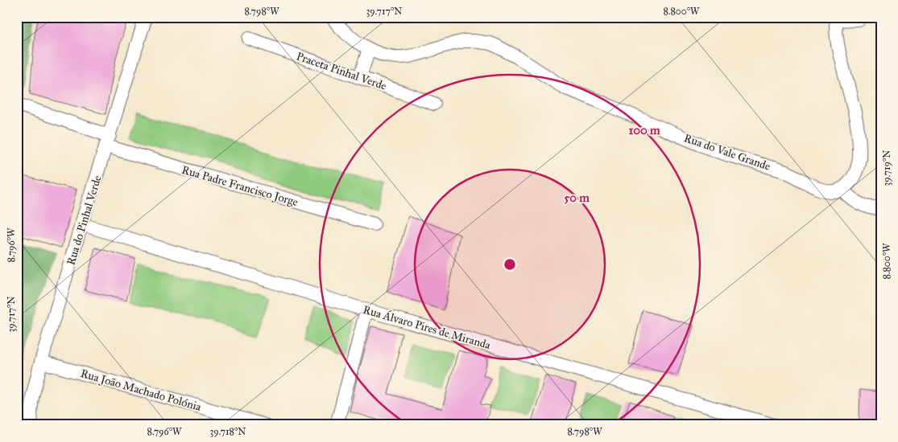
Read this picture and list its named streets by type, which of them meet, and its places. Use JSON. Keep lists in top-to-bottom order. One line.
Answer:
{"streets":{"street":["Praceta Pinhal Verde","Rua do Vale Grande","Rua Padre Francisco Jorge","Rua do Pinhal Verde","Rua Álvaro Pires de Miranda","Rua João Machado Polónia"]},"crossings":[["Rua Padre Francisco Jorge","Rua do Pinhal Verde"],["Rua do Pinhal Verde","Rua Álvaro Pires de Miranda"],["Rua do Pinhal Verde","Rua João Machado Polónia"]],"coordinates":["8.798°W","39.717°N","8.800°W","39.719°N","8.796°W","39.718°N"],"rings":["100 m","50 m"]}
